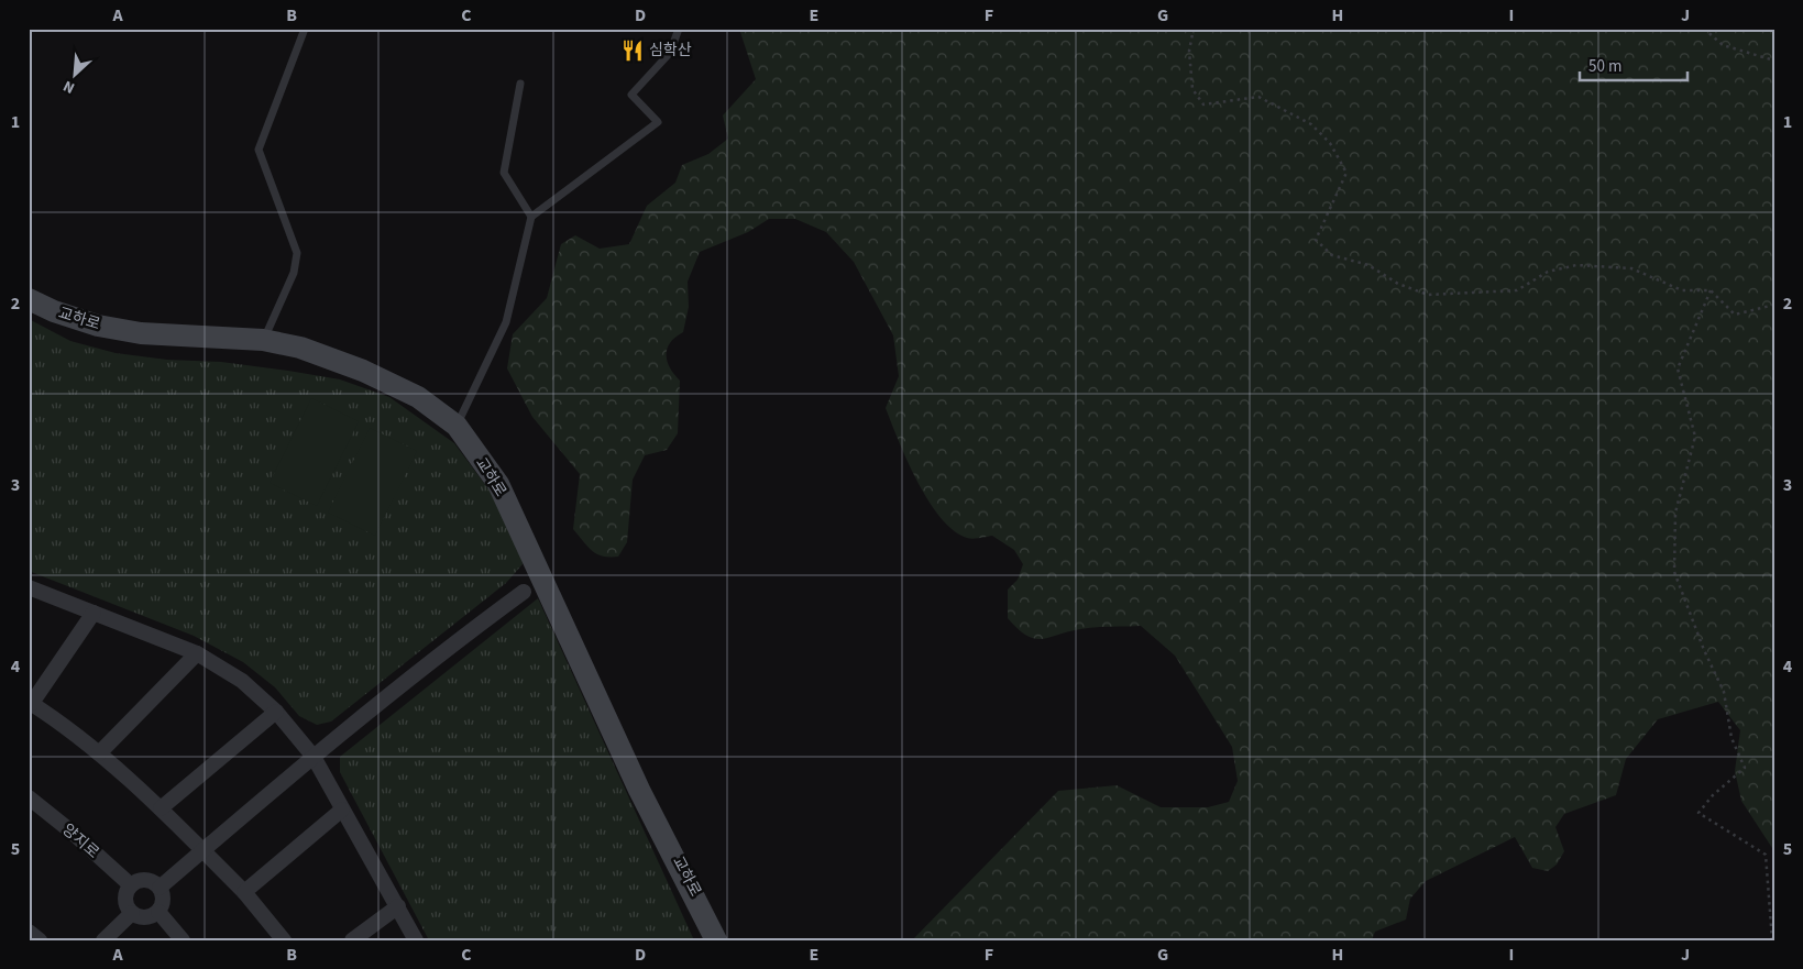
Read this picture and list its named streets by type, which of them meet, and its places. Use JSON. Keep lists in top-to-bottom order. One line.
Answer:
{"streets":{"street":["교하로","양지로"]},"places":{"restaurant":["심학산"]},"scale_bar":"50 m","north":"bottom left","grid":{"columns":["A","B","C","D","E","F","G","H","I","J"],"rows":["1","2","3","4","5"]}}
